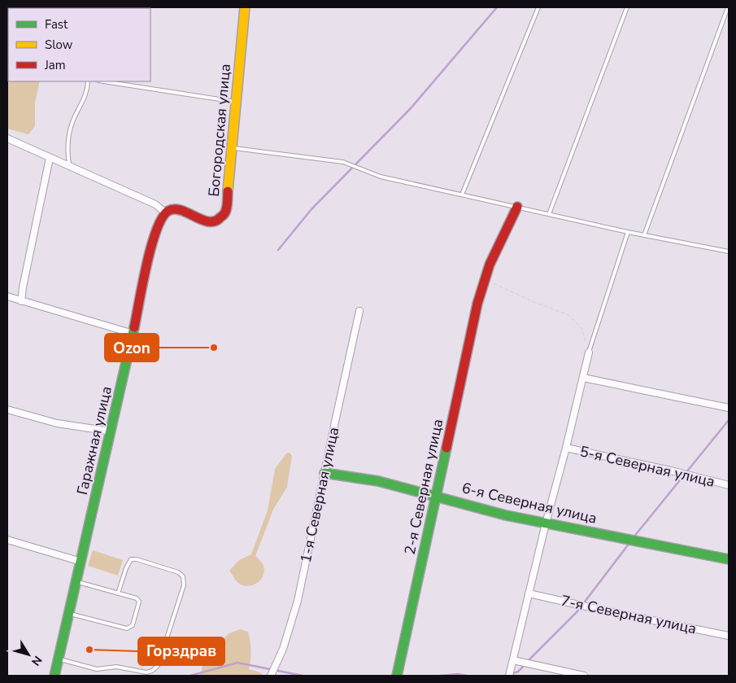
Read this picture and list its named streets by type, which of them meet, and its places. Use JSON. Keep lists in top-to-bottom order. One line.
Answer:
{"streets":{"street":["Богородская улица","Гаражная улица","5-я Северная улица","2-я Северная улица","1-я Северная улица","6-я Северная улица","7-я Северная улица"]},"crossings":[["Богородская улица","Гаражная улица"],["2-я Северная улица","6-я Северная улица"],["1-я Северная улица","6-я Северная улица"]],"places":["Ozon","Горздрав"],"legend":["Fast","Slow","Jam"],"north":"bottom right"}
